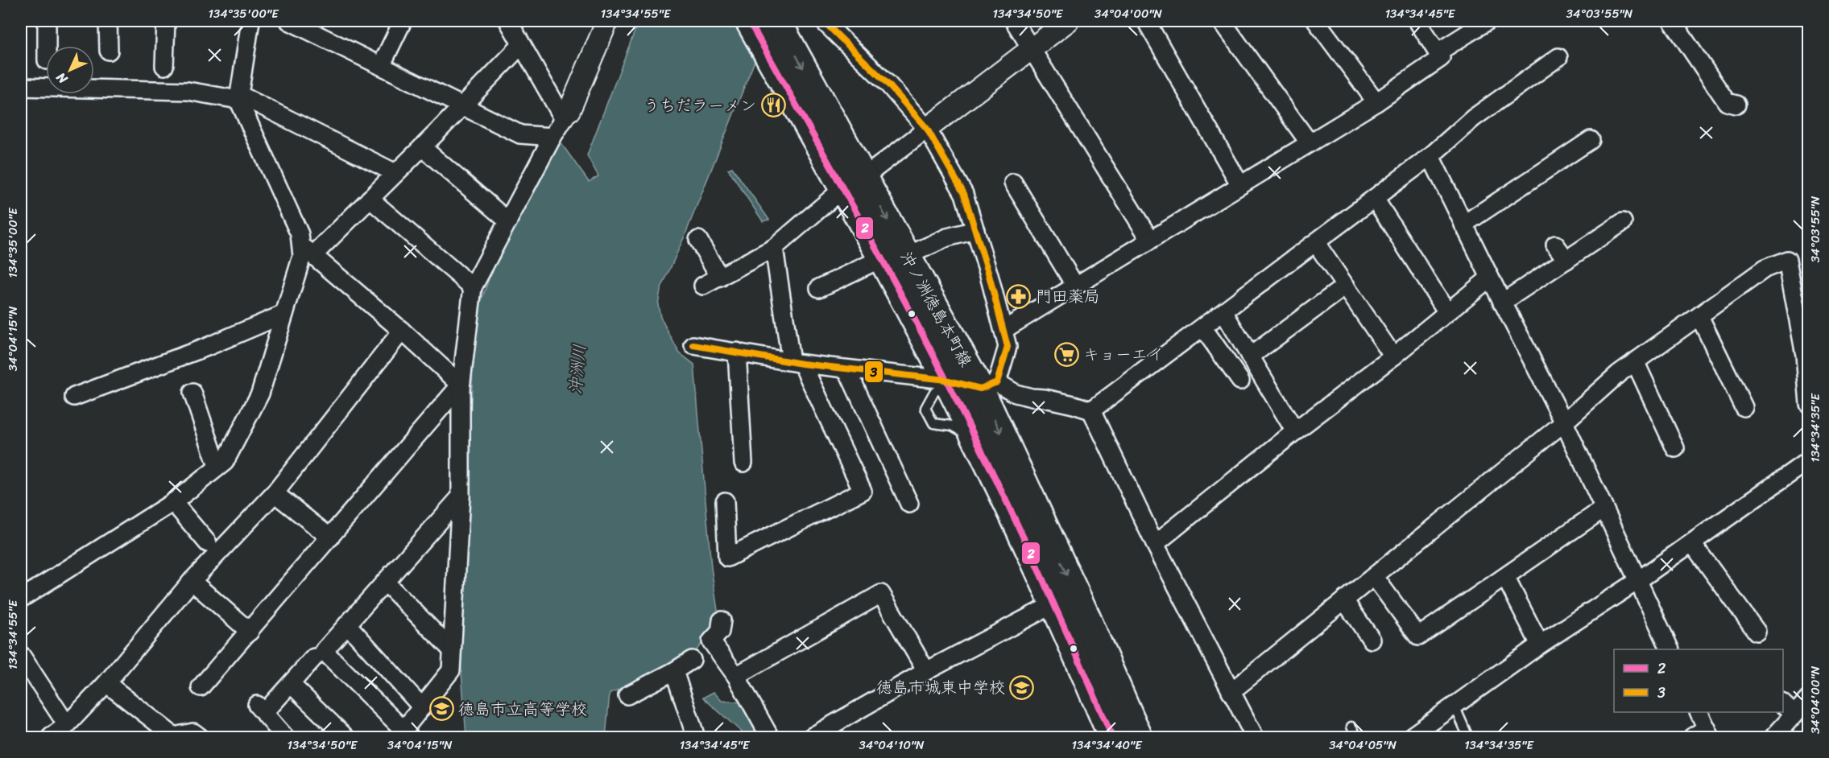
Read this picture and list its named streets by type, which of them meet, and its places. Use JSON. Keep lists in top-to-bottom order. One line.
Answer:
{"streets":{"main road":["沖ノ洲徳島本町線"]},"water":["沖洲川"],"places":{"restaurant":["うちだラーメン"],"pharmacy":["門田薬局"],"supermarket":["キョーエイ"],"school or university":["徳島市城東中学校","徳島市立高等学校"]},"lines":["transit line 2","transit line 3"],"legend":["2","3"],"north":"bottom left","coordinates":["134°35'00\"E","134°34'55\"E","134°34'50\"E","34°04'00\"N","134°34'45\"E","34°03'55\"N","34°04'15\"N","134°34'35\"E","34°04'10\"N","134°34'40\"E","34°04'05\"N"]}
